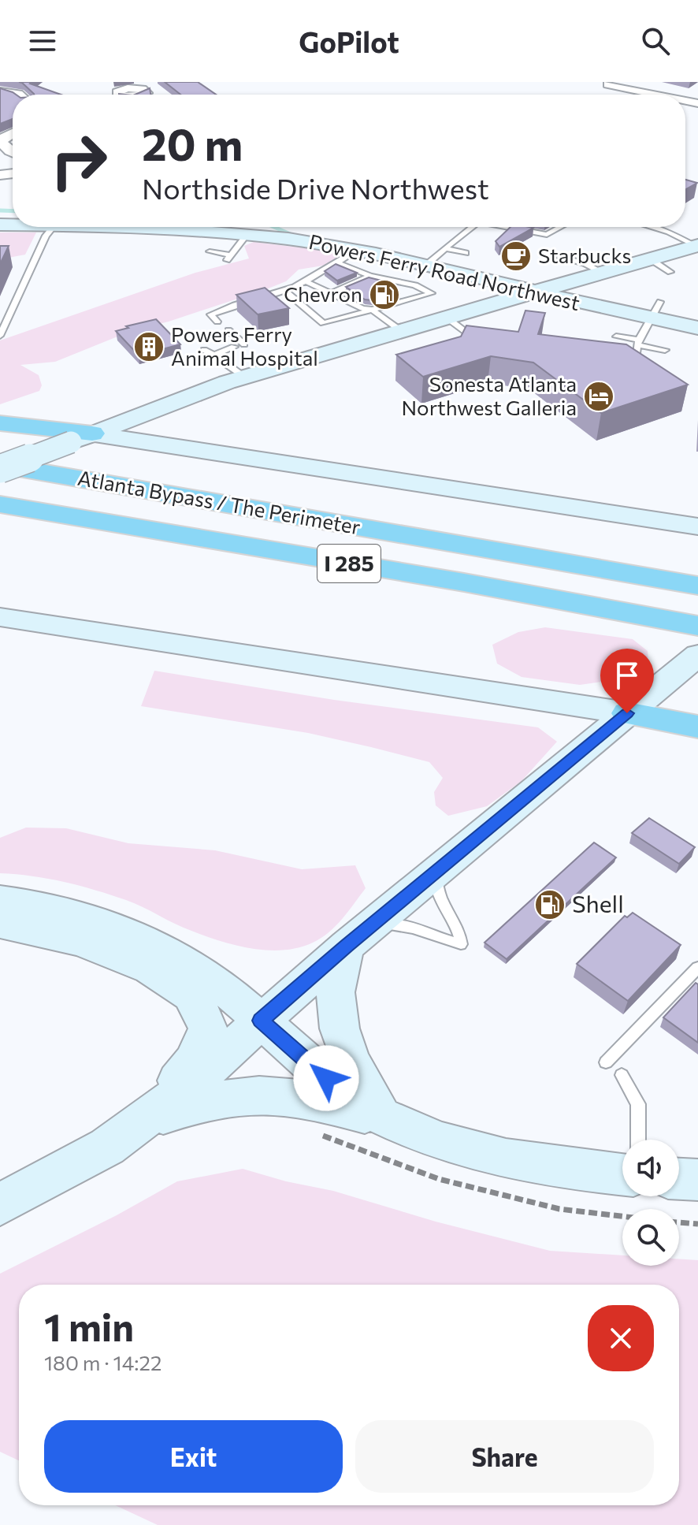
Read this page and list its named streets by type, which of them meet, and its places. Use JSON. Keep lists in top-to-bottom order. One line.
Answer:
{"streets":{"highway":["Atlanta Bypass / The Perimeter","I 285"],"main road":["Powers Ferry Road Northwest"]},"places":{"cafe":["Starbucks"],"fuel station":["Chevron","Shell"],"building":["Powers Ferry Animal Hospital"],"hotel":["Sonesta Atlanta Northwest Galleria"]},"page":{"header":"GoPilot","turn":["20 m","Northside Drive Northwest"],"heading":["1 min","180 m · 14:22"],"buttons":["Exit","Share"]}}
